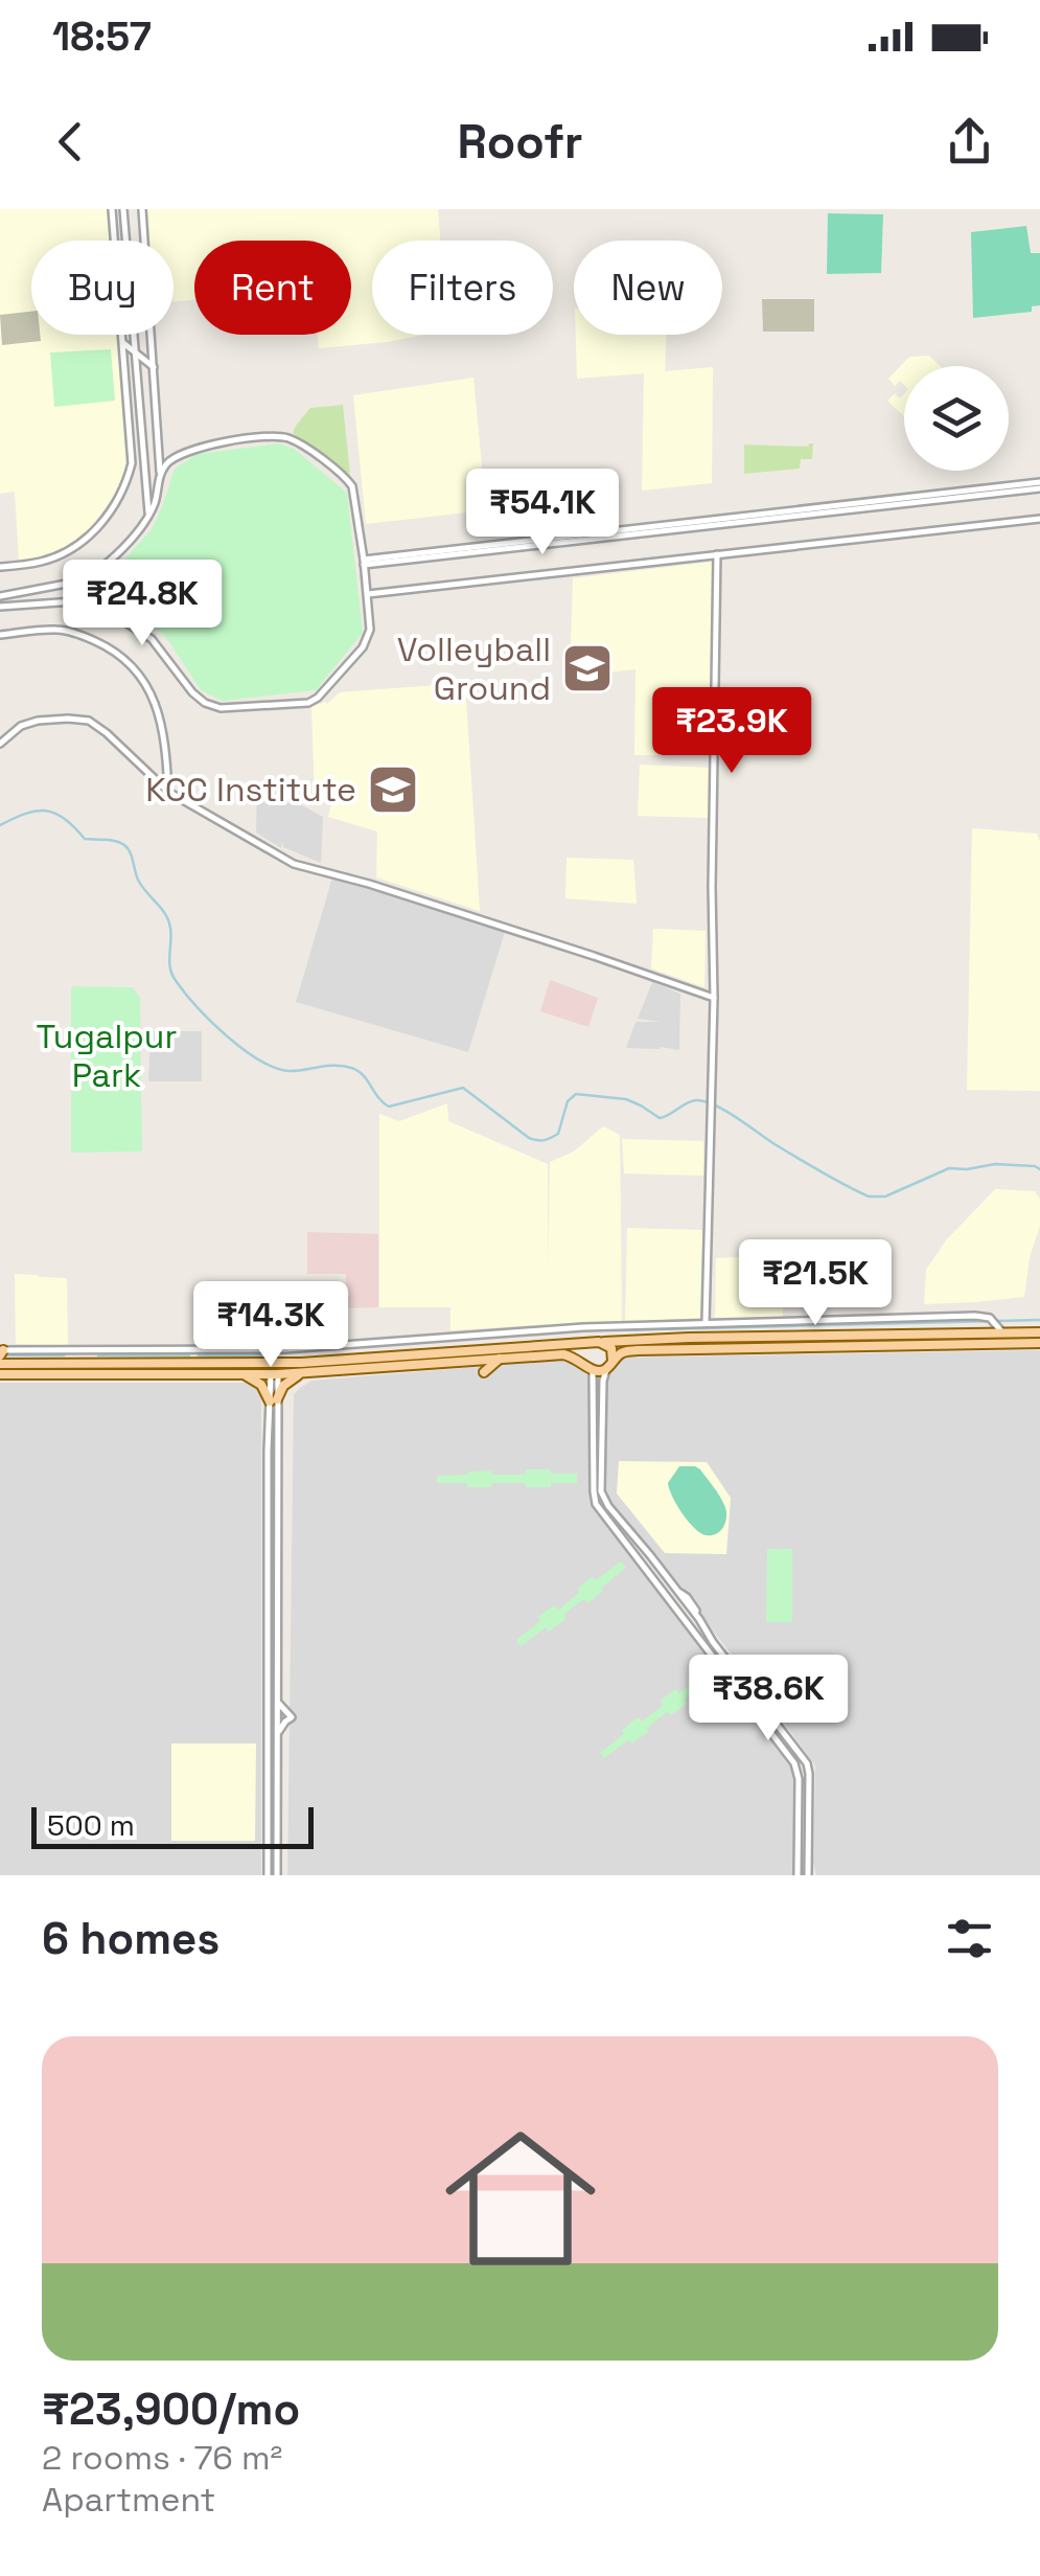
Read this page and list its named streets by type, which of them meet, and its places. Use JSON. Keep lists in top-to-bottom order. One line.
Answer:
{"parks":["Tugalpur Park"],"places":{"school or university":["Volleyball Ground","KCC Institute"]},"scale_bar":"500 m","page":{"status":"18:57","header":"Roofr","chip":["Buy","Rent","Filters","New"],"price":["₹54.1K","₹24.8K","₹23.9K","₹21.5K","₹14.3K","₹38.6K"],"scale":"500 m","heading":"6 homes","list":[{"name":"₹23,900/mo","note":"2 rooms · 76 m² · Apartment"}]}}
